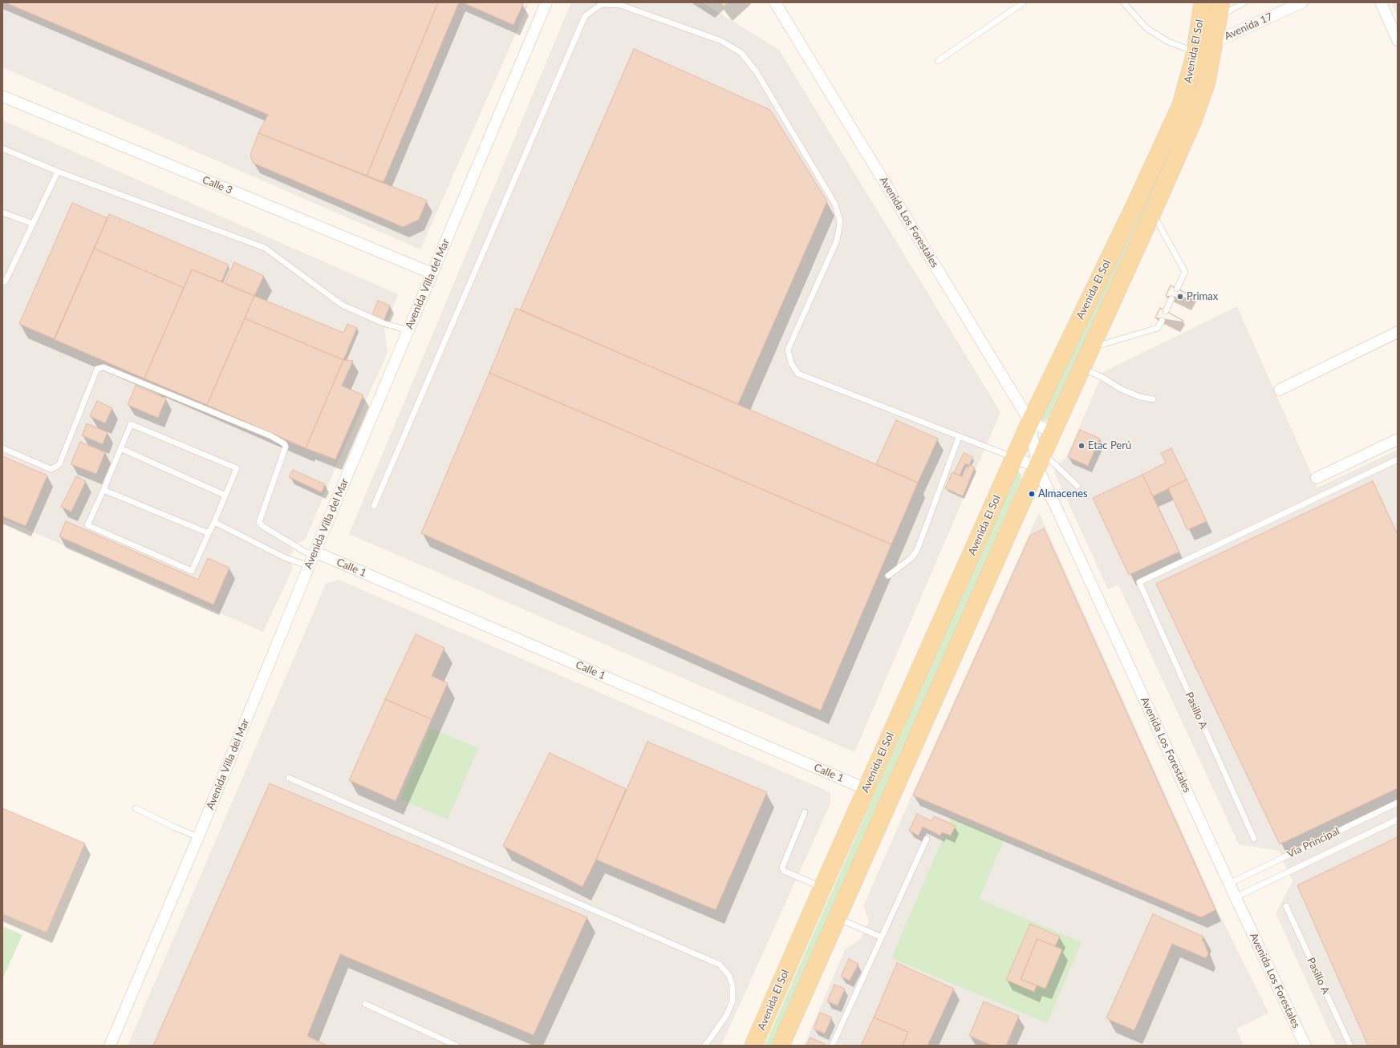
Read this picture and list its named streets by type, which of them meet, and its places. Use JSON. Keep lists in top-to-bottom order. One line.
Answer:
{"streets":{"main road":["Avenida El Sol"],"street":["Avenida 17","Calle 3","Avenida Los Forestales","Avenida Villa del Mar","Calle 1"],"lane":["Pasillo A","Vía Principal"]},"crossings":[["Avenida 17","Avenida El Sol"],["Avenida El Sol","Avenida Los Forestales"],["Avenida El Sol","Calle 1"],["Calle 3","Avenida Villa del Mar"],["Avenida Los Forestales","Vía Principal"],["Avenida Villa del Mar","Calle 1"]],"places":["Primax","Etac Perú","Almacenes"]}
